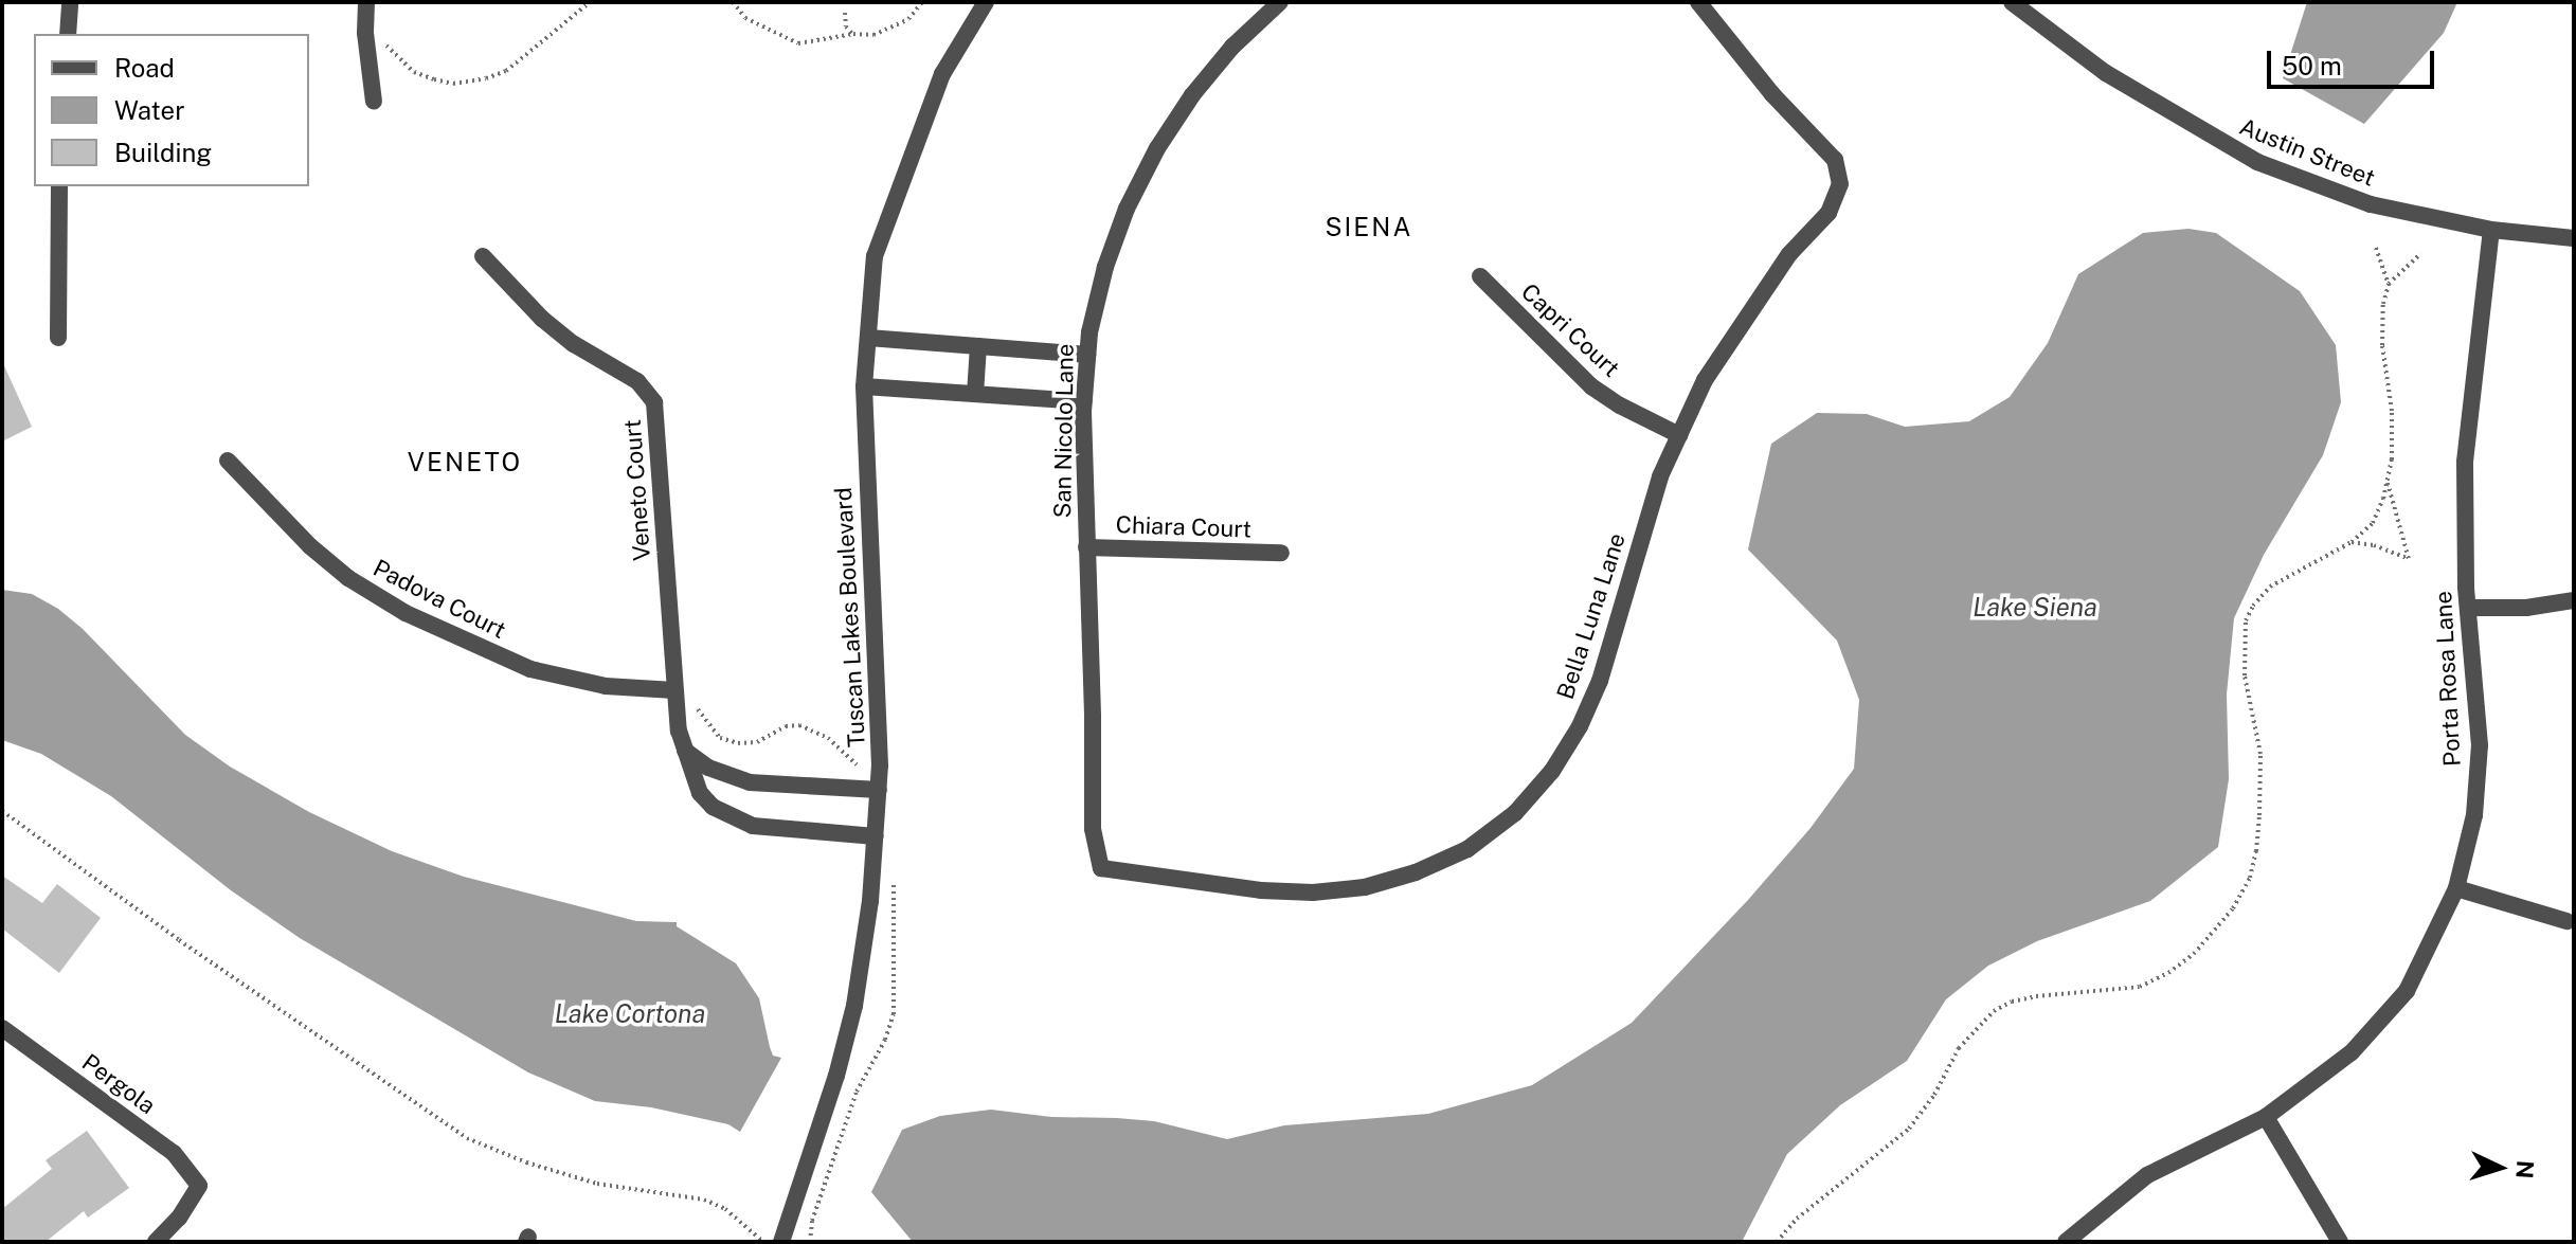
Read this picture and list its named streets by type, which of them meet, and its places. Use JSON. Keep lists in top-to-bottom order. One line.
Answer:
{"streets":{"street":["Austin Street","Capri Court","San Nicolo Lane","Veneto Court","Chiara Court","Padova Court","Bella Luna Lane","Tuscan Lakes Boulevard","Porta Rosa Lane","Pergola"]},"crossings":[["Austin Street","Porta Rosa Lane"],["Capri Court","Bella Luna Lane"],["San Nicolo Lane","Chiara Court"],["San Nicolo Lane","Bella Luna Lane"],["Veneto Court","Padova Court"],["Veneto Court","Tuscan Lakes Boulevard"]],"districts":["SIENA","VENETO"],"water":["Lake Siena","Lake Cortona"],"legend":["Road","Water","Building"],"scale_bar":"50 m","north":"right"}
